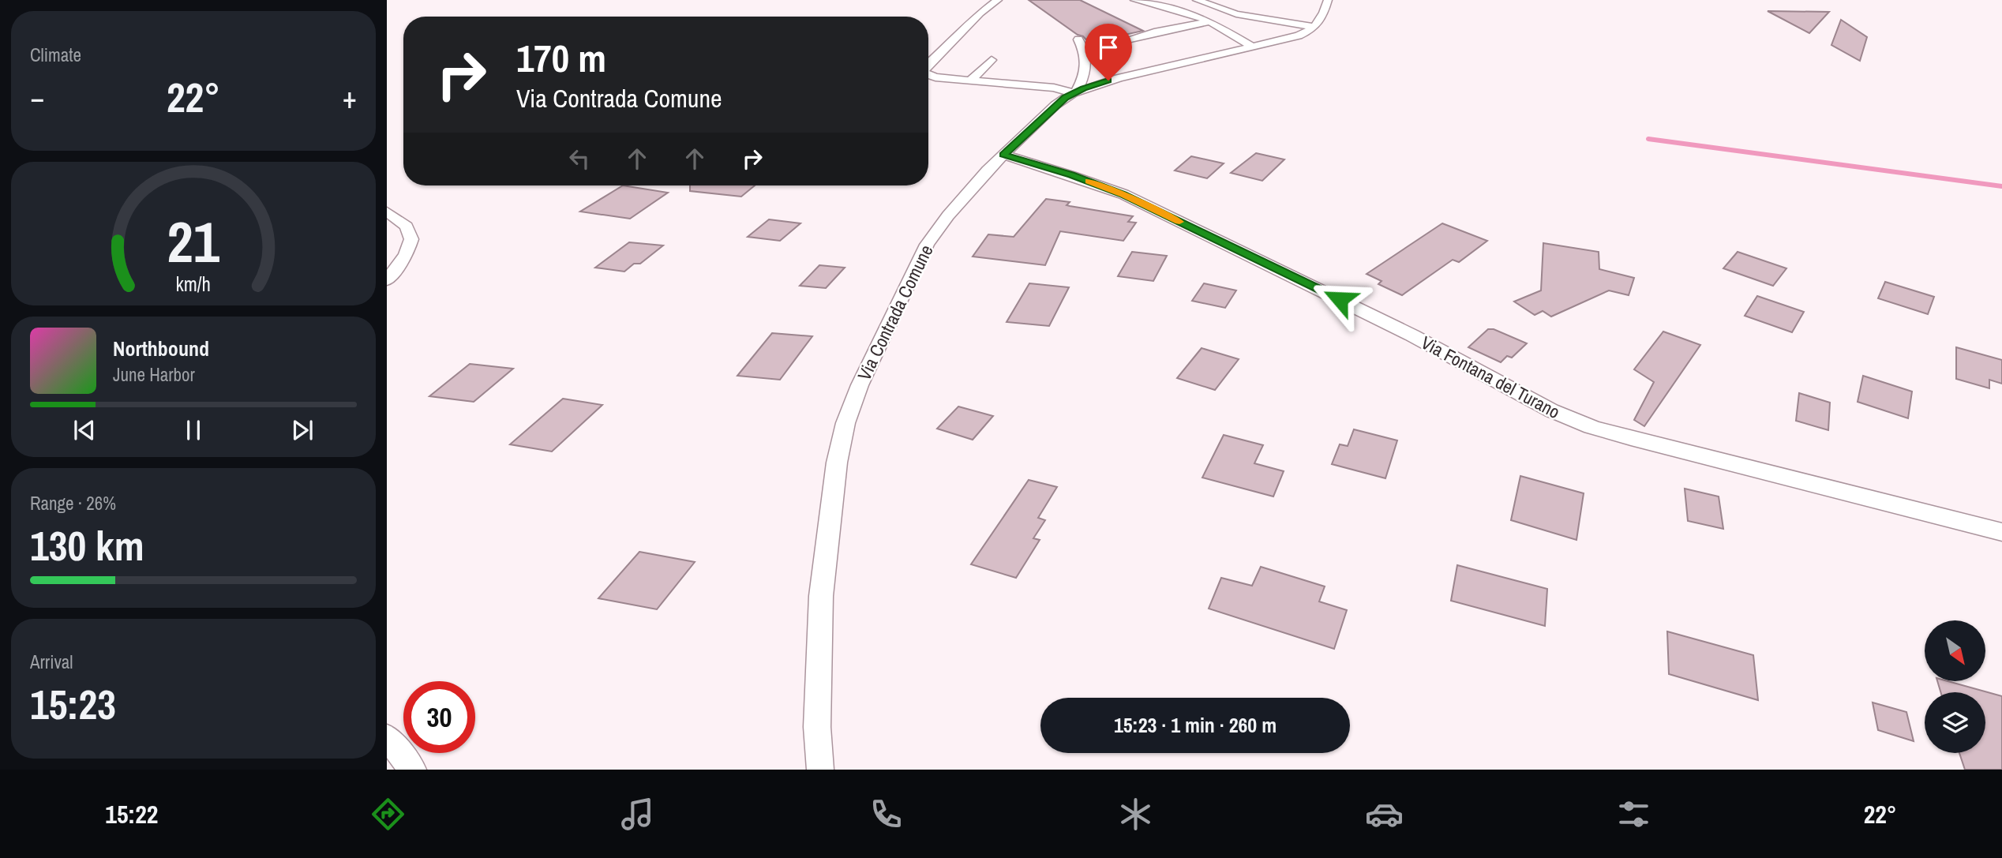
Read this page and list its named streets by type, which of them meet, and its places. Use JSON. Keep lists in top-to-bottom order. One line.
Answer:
{"streets":{"street":["Via Contrada Comune","Via Fontana del Turano"]},"crossings":[["Via Contrada Comune","Via Fontana del Turano"]],"north":"bottom right","page":{"tile":["Climate",["Range · 26%","130 km"],["Arrival","15:23"]],"turn":["170 m","Via Contrada Comune"],"heat":["−","22°","+"],"song":["Northbound","June Harbor"],"limit":"30","trip":"15:23 · 1 min · 260 m","tabs":["15:22","22°"],"gauge":["21","km/h"]}}
